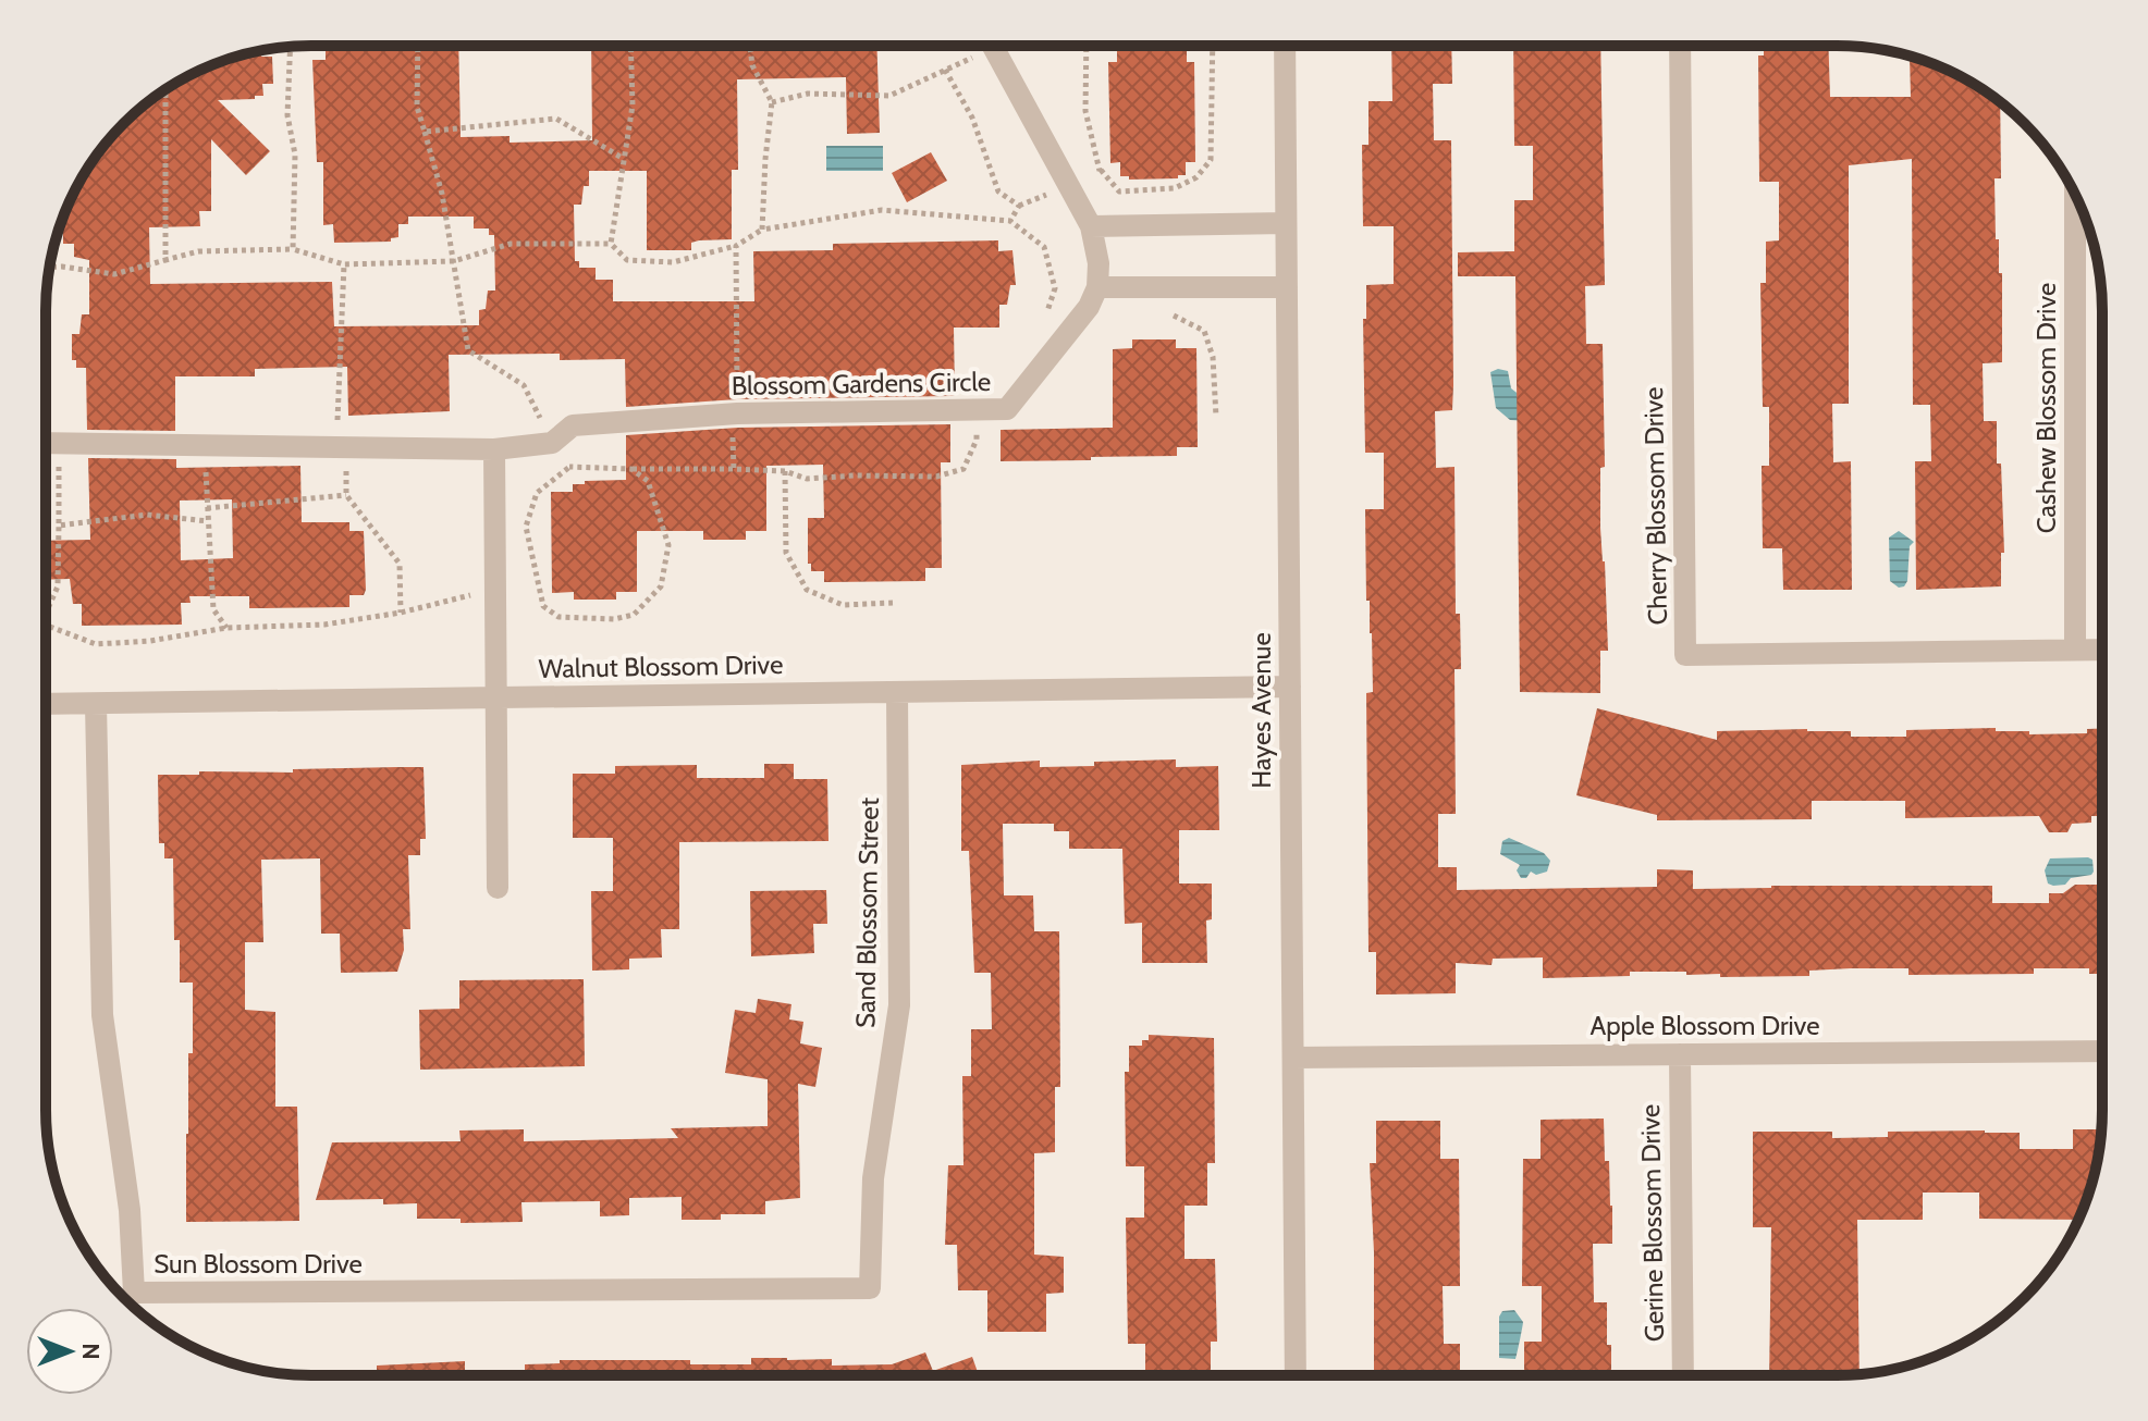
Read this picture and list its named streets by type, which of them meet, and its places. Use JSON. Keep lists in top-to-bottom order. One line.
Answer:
{"streets":{"street":["Blossom Gardens Circle","Cashew Blossom Drive","Cherry Blossom Drive","Walnut Blossom Drive","Hayes Avenue","Sand Blossom Street","Apple Blossom Drive","Gerine Blossom Drive","Sun Blossom Drive"]},"crossings":[["Cashew Blossom Drive","Cherry Blossom Drive"],["Walnut Blossom Drive","Hayes Avenue"],["Walnut Blossom Drive","Sand Blossom Street"],["Walnut Blossom Drive","Sun Blossom Drive"],["Hayes Avenue","Apple Blossom Drive"],["Sand Blossom Street","Sun Blossom Drive"],["Apple Blossom Drive","Gerine Blossom Drive"]],"north":"right"}
